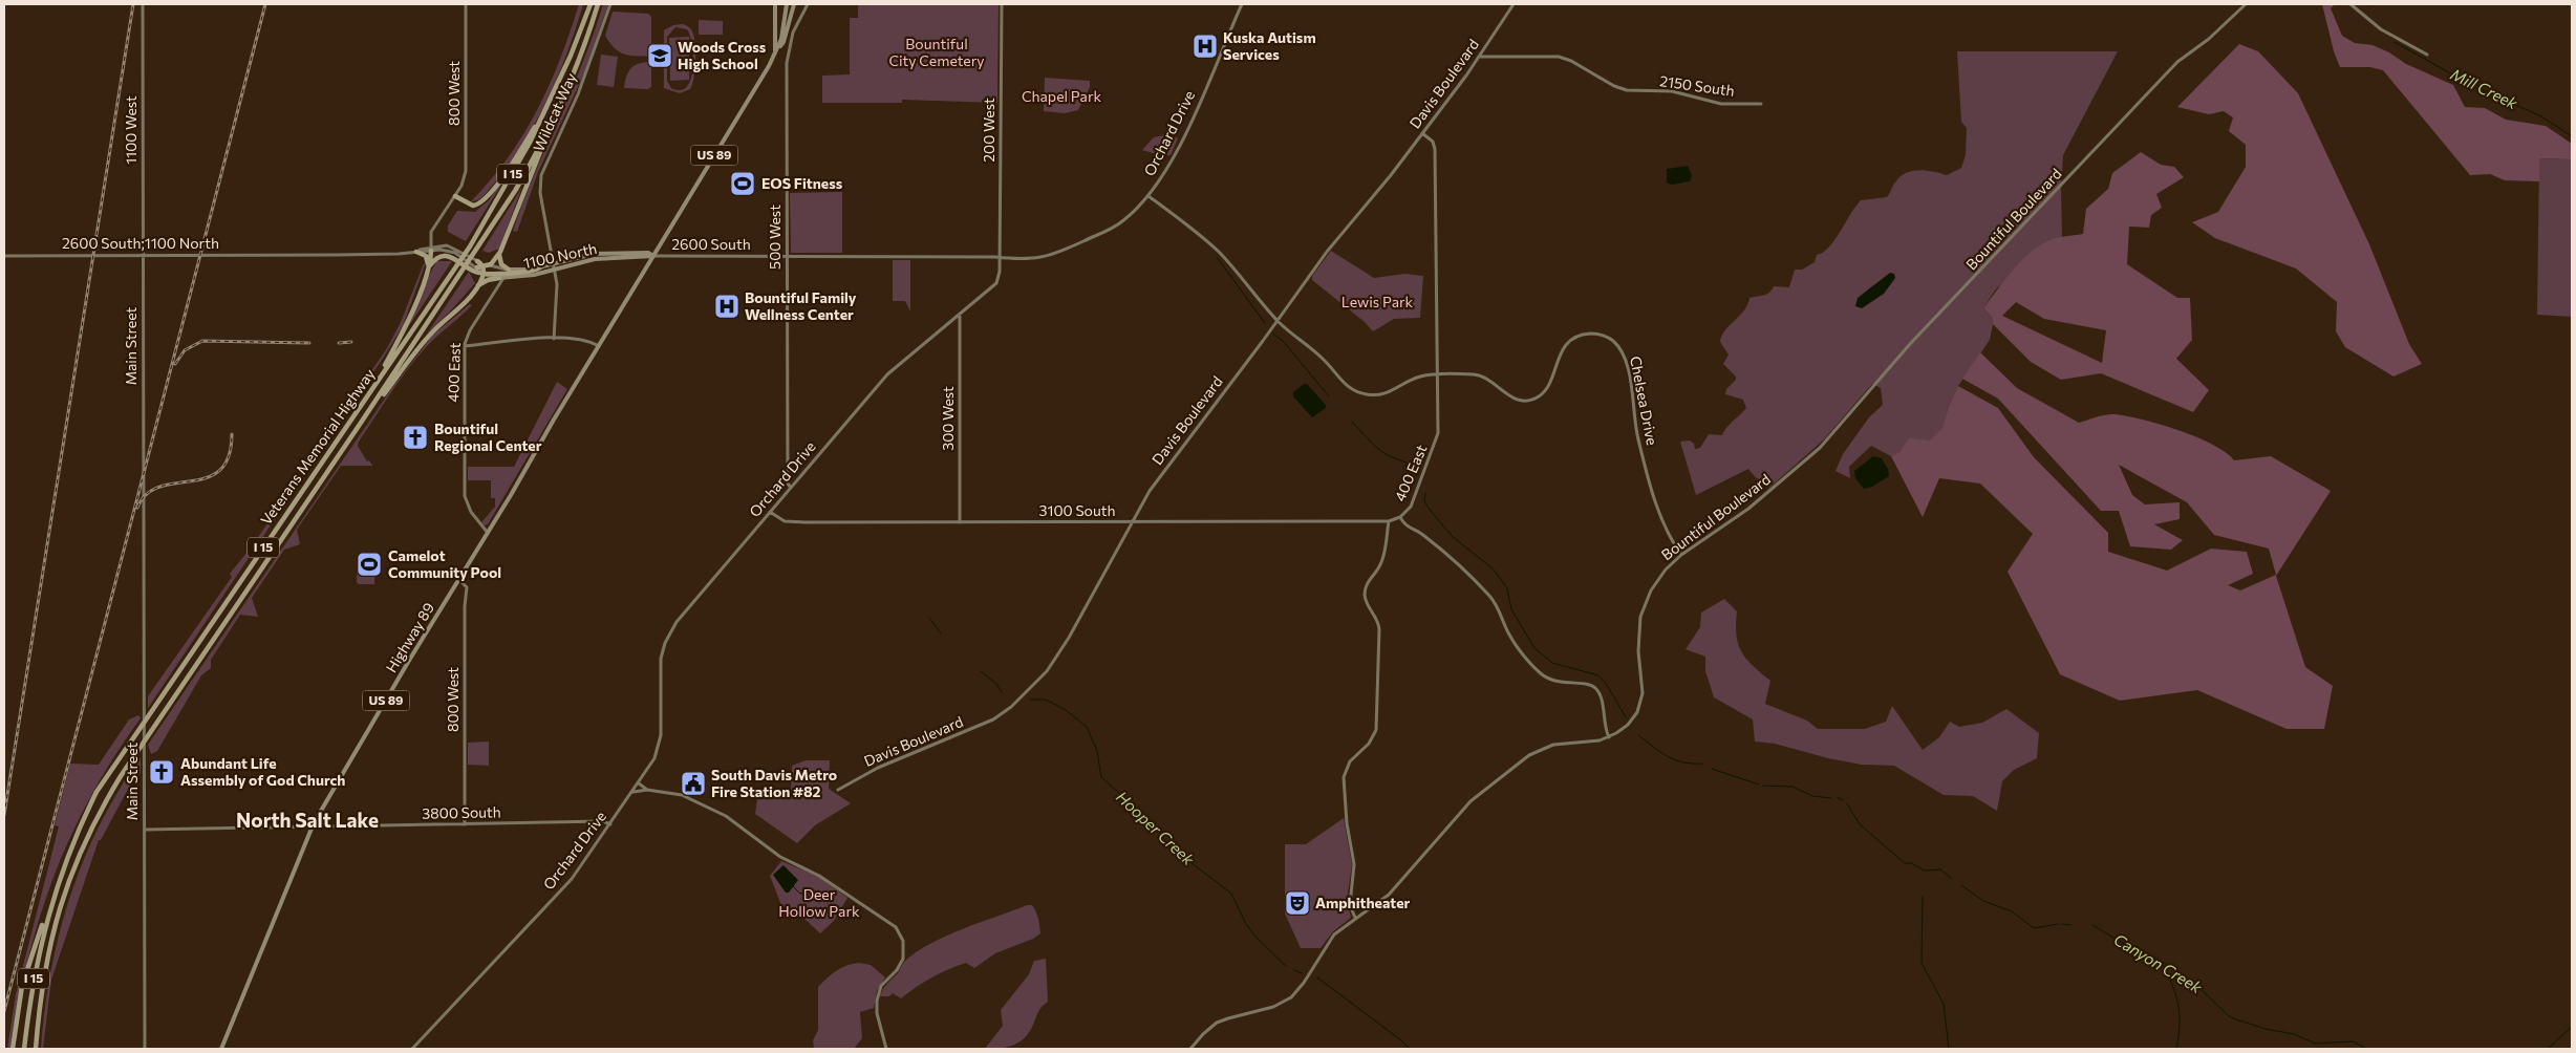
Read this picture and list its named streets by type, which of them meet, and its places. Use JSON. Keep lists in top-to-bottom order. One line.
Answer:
{"streets":{"highway":["I 15","Veterans Memorial Highway"],"main road":["US 89","2600 South","1100 North","Highway 89"],"street":["Davis Boulevard","2150 South","800 West","Wildcat Way","1100 West","200 West","Orchard Drive","Bountiful Boulevard","500 West","2600 South;1100 North","Main Street","400 East","Chelsea Drive","300 West","3100 South","3800 South"]},"crossings":[["Davis Boulevard","2150 South"],["Davis Boulevard","400 East"],["Davis Boulevard","Chelsea Drive"],["Davis Boulevard","3100 South"],["800 West","Highway 89"],["800 West","3800 South"],["Wildcat Way","2600 South"],["Wildcat Way","1100 North"],["1100 West","2600 South;1100 North"],["1100 West","Main Street"],["200 West","Orchard Drive"],["200 West","2600 South"],["Orchard Drive","500 West"],["Orchard Drive","2600 South"],["Orchard Drive","Chelsea Drive"],["Orchard Drive","300 West"],["Orchard Drive","3100 South"],["Orchard Drive","3800 South"],["US 89","2600 South"],["US 89","1100 North"],["US 89","Highway 89"],["Bountiful Boulevard","Chelsea Drive"],["500 West","2600 South"],["2600 South;1100 North","1100 North"],["2600 South;1100 North","Main Street"],["2600 South","1100 North"],["2600 South","Highway 89"],["1100 North","400 East"],["1100 North","Highway 89"],["Main Street","3800 South"],["400 East","Chelsea Drive"],["400 East","3100 South"],["400 East","Highway 89"],["300 West","3100 South"],["Highway 89","3800 South"]],"districts":["North Salt Lake"],"water":["Mill Creek","Hooper Creek","Canyon Creek"],"parks":["Bountiful City Cemetery","Chapel Park","Lewis Park","Deer Hollow Park"],"places":{"hospital":["Kuska Autism Services","Bountiful Family Wellness Center"],"school or university":["Woods Cross High School"],"sports":["EOS Fitness","Camelot Community Pool"],"church":["Bountiful Regional Center","Abundant Life Assembly of God Church"],"public building":["South Davis Metro Fire Station #82"],"theatre":["Amphitheater"]}}
